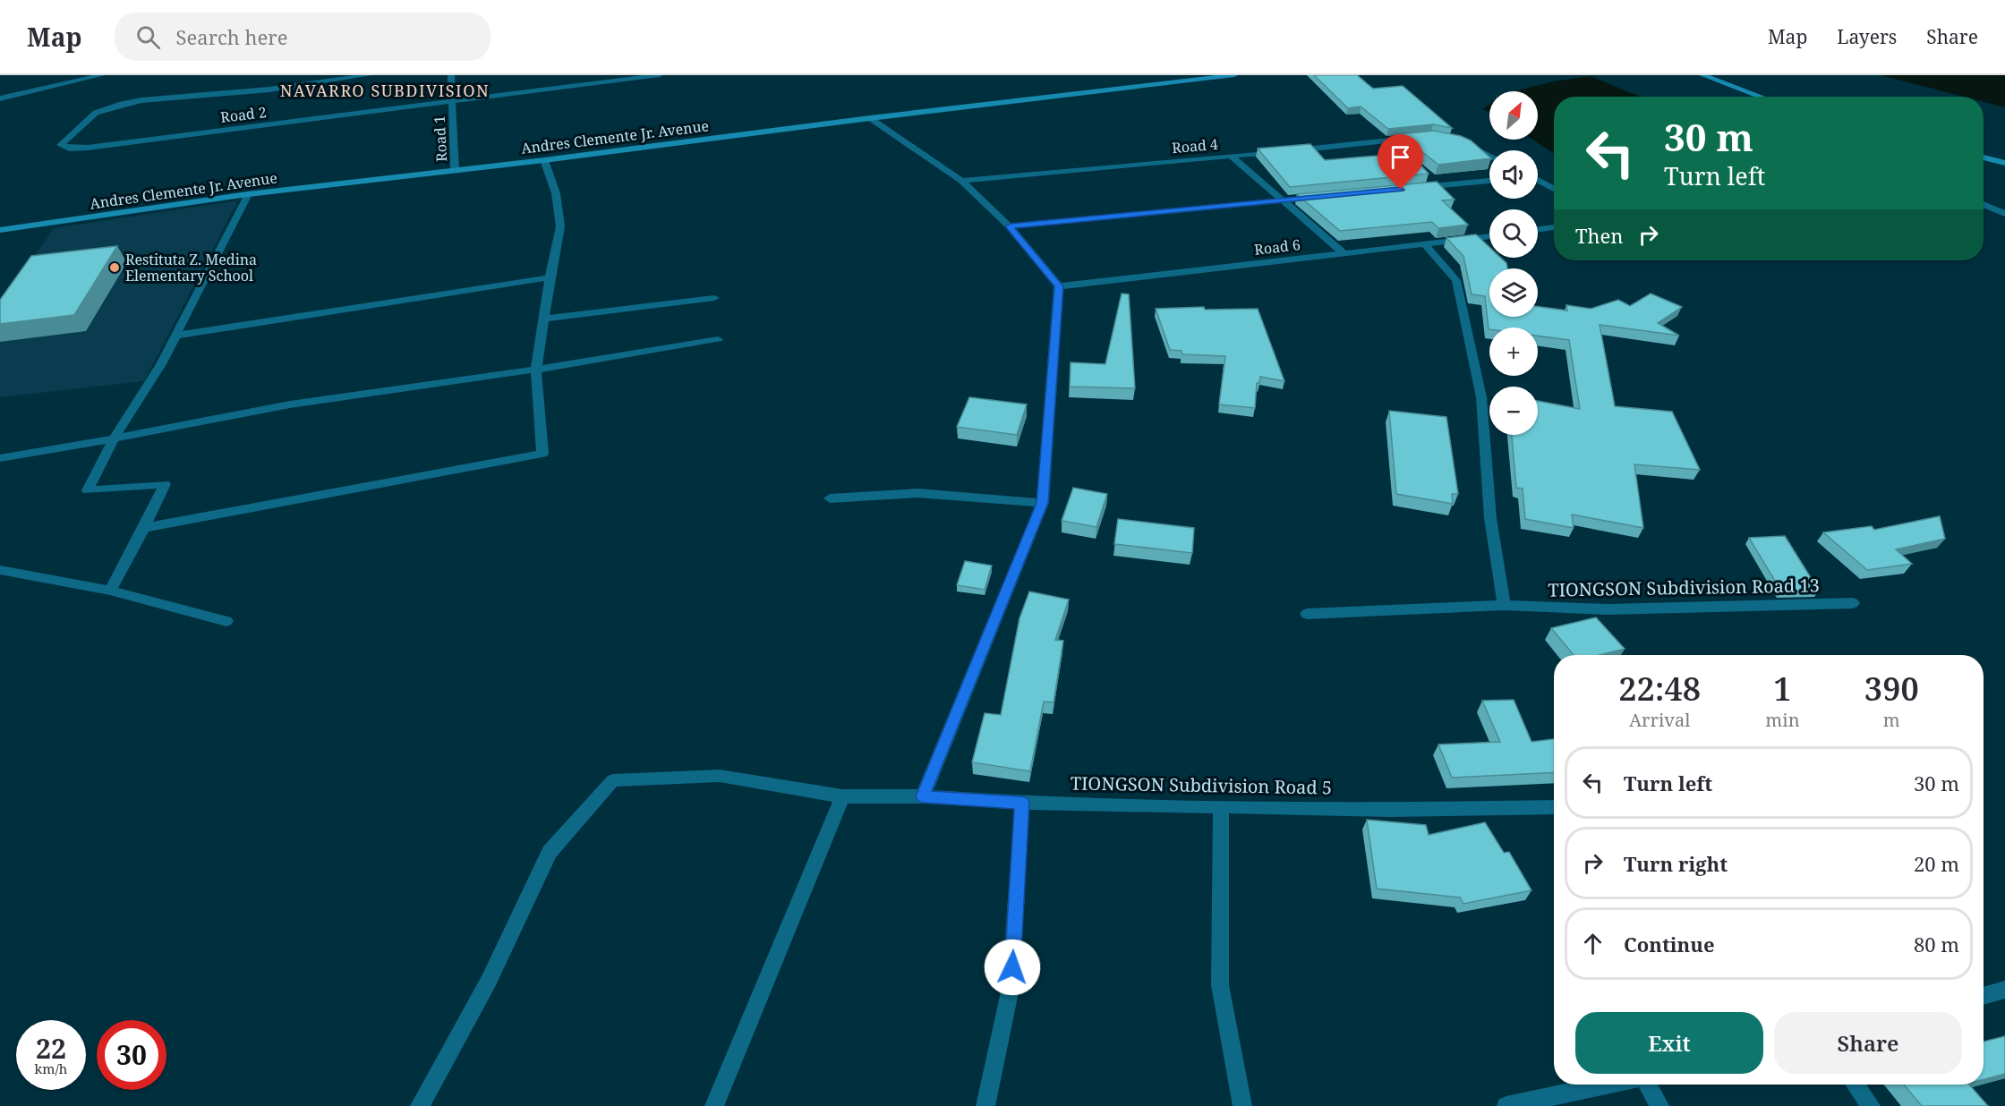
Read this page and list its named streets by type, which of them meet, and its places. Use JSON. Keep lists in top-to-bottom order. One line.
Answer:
{"streets":{"main road":["Andres Clemente Jr. Avenue"],"street":["Road 2","Road 1","Road 4","Road 6","TIONGSON Subdivision Road 13","TIONGSON Subdivision Road 5"]},"crossings":[["Road 2","Road 1"],["Andres Clemente Jr. Avenue","Road 1"]],"districts":["NAVARRO SUBDIVISION"],"places":["Restituta Z. Medina Elementary School"],"north":"top right","page":{"header":"Map","search":"Search here","nav":["Map","Layers","Share"],"map_buttons":["+","−"],"turn":["30 m","Turn left"],"then":"Then","eta":["22:48","Arrival","1","min","390","m"],"list":[{"name":"Turn left","value":"30 m"},{"name":"Turn right","value":"20 m"},{"name":"Continue","value":"80 m"}],"buttons":["Exit","Share"],"speed":"22 km/h","limit":"30"}}
